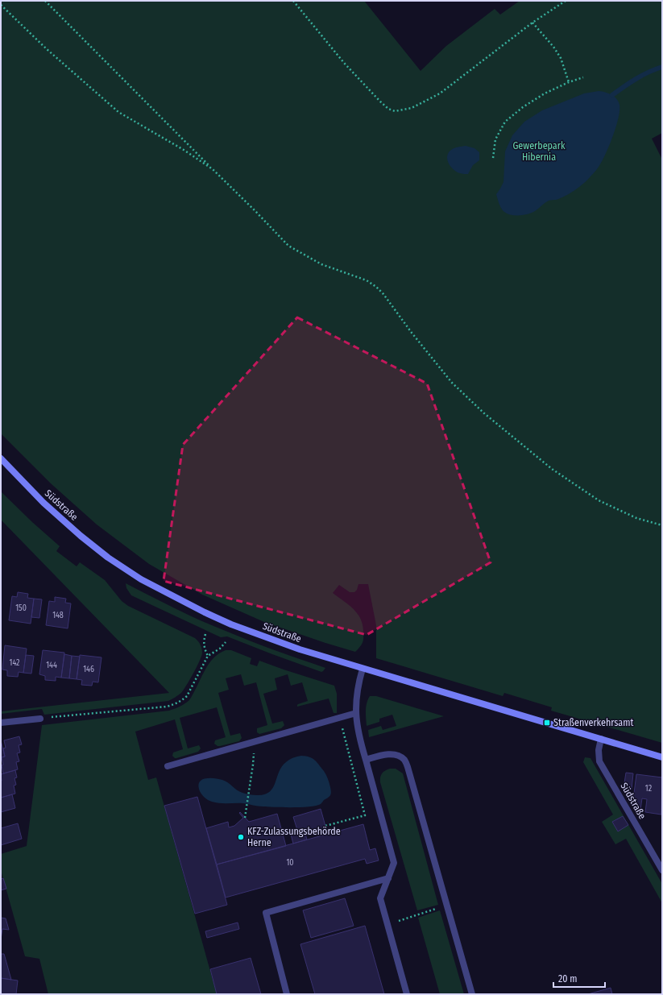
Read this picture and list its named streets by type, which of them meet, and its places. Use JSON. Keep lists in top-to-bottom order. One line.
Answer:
{"streets":{"street":["Südstraße"]},"parks":["Gewerbepark Hibernia"],"places":{"transit":["Straßenverkehrsamt"],"other":["KFZ-Zulassungsbehörde Herne"]},"house_numbers":["150","148","142","144","146","12","10"],"scale_bar":"20 m"}
